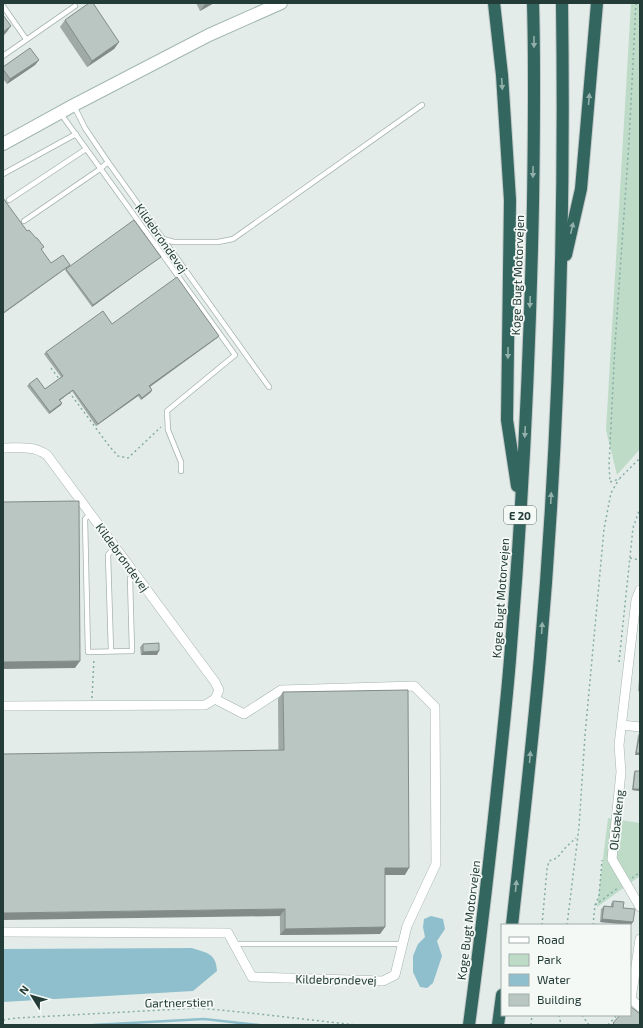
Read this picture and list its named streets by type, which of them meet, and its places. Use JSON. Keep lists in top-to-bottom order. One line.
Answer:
{"streets":{"highway":["Køge Bugt Motorvejen","E 20"],"street":["Kildebrøndevej","Olsbækeng"],"path":["Gartnerstien"]},"legend":["Road","Park","Water","Building"],"north":"top left"}
